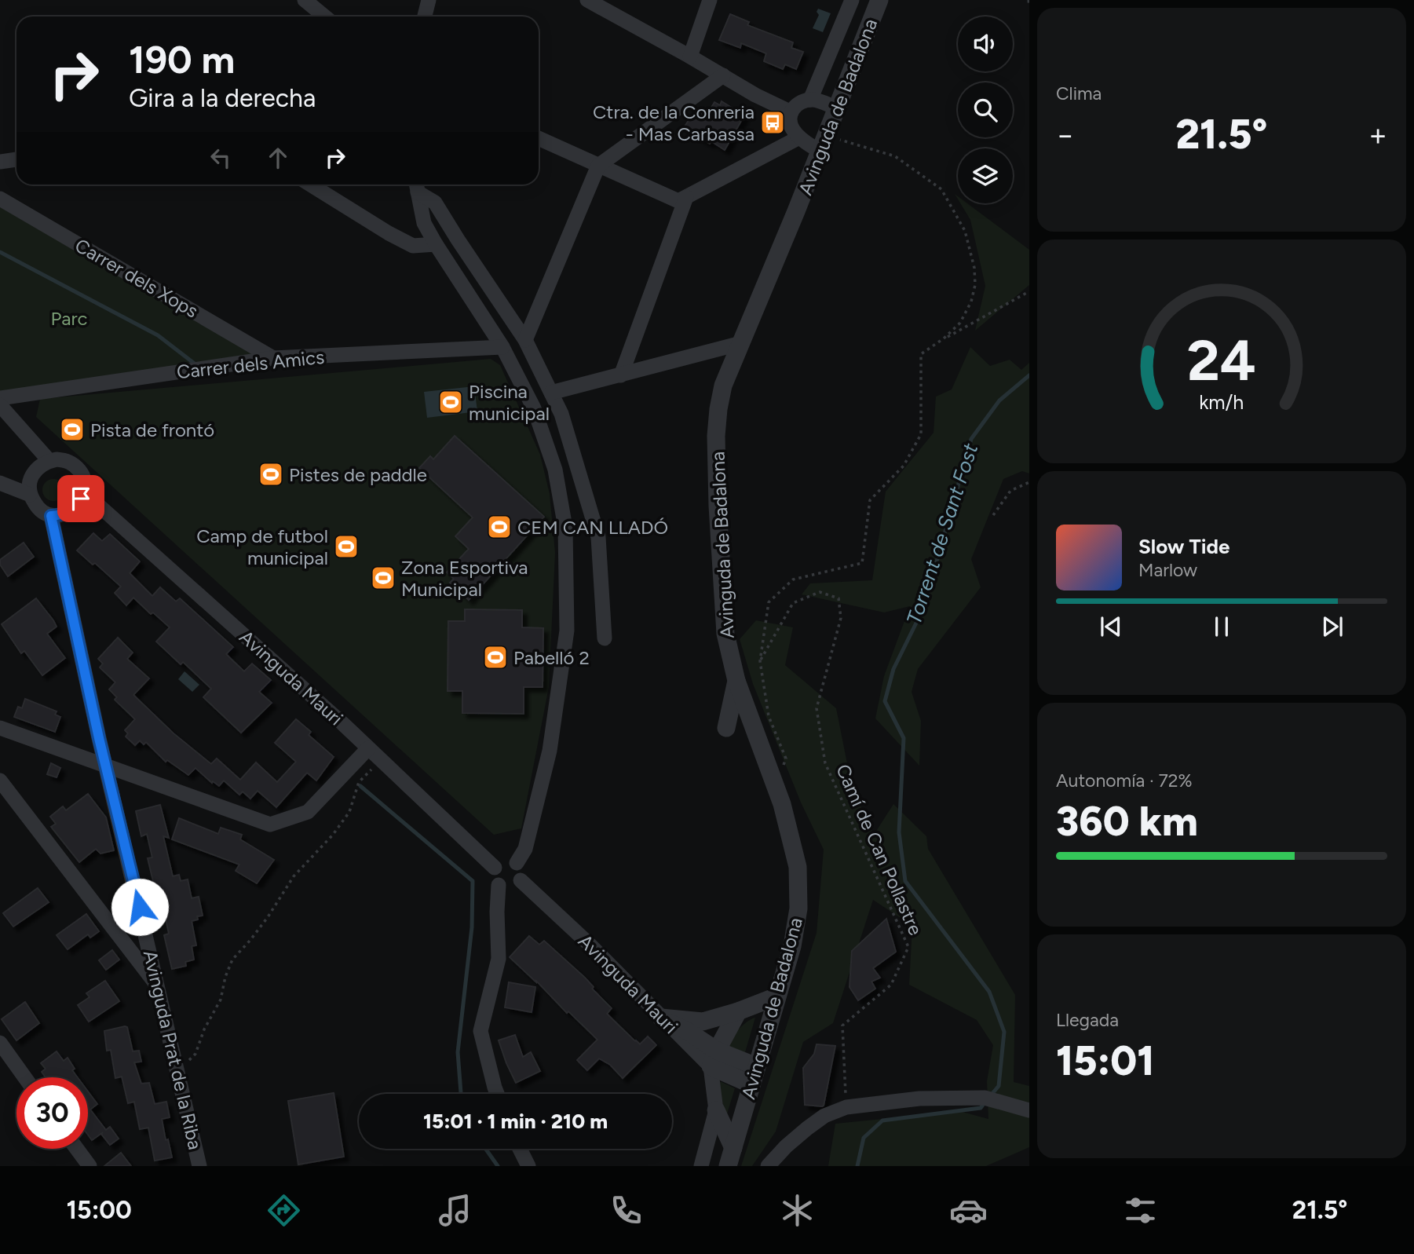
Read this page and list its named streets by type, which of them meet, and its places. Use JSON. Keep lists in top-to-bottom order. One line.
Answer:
{"streets":{"street":["Avinguda de Badalona","Carrer dels Xops","Carrer dels Amics","Avinguda Mauri","Avinguda Prat de la Riba"],"path":["Camí de Can Pollastre"]},"crossings":[["Carrer dels Xops","Carrer dels Amics"],["Avinguda Mauri","Avinguda Prat de la Riba"]],"water":["Torrent de Sant Fost"],"parks":["Parc"],"places":{"bus stop":["Ctra. de la Conreria - Mas Carbassa"],"sports":["Piscina municipal","Pista de frontó","Pistes de paddle","CEM CAN LLADÓ","Camp de futbol municipal","Zona Esportiva Municipal","Pabelló 2"]},"page":{"tile":["Clima",["Autonomía · 72%","360 km"],["Llegada","15:01"]],"turn":["190 m","Gira a la derecha"],"heat":["−","21.5°","+"],"song":["Slow Tide","Marlow"],"limit":"30","trip":"15:01 · 1 min · 210 m","tabs":["15:00","21.5°"],"gauge":["24","km/h"]}}
